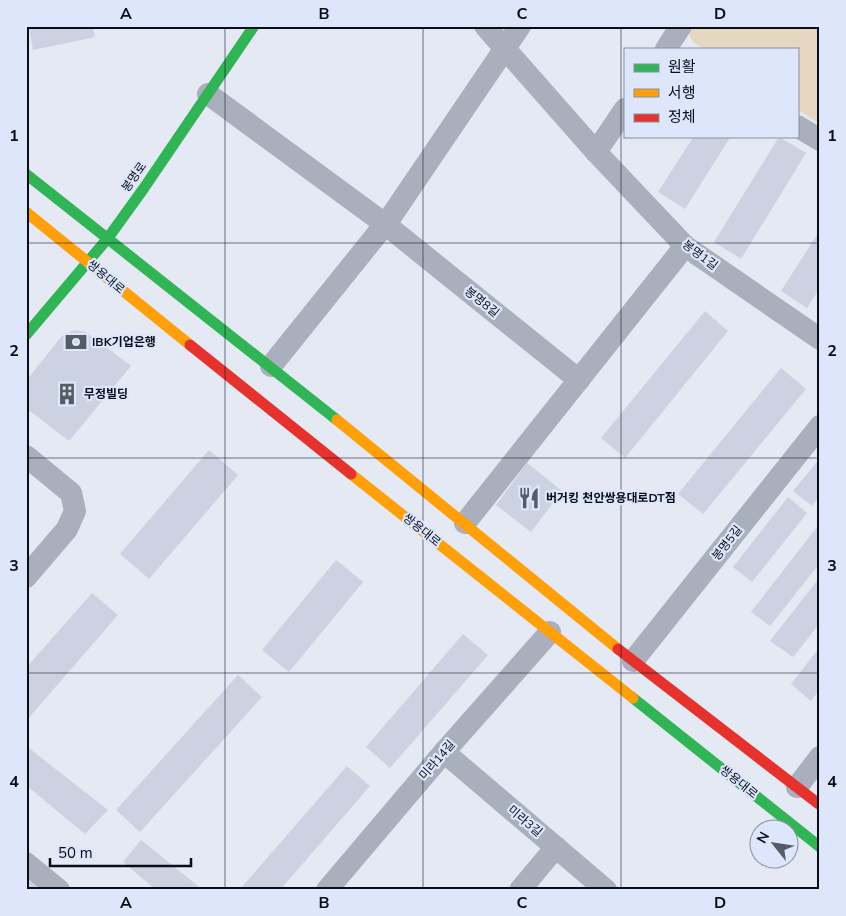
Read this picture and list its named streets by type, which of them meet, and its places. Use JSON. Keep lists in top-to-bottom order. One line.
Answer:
{"streets":{"main road":["봉명로","쌍용대로"],"street":["봉명1길","봉명8길","봉명5길","미라14길","미라3길"]},"crossings":[["봉명로","쌍용대로"],["봉명로","봉명8길"],["쌍용대로","미라14길"],["미라14길","미라3길"]],"places":{"bank":["IBK기업은행"],"building":["무정빌딩"],"restaurant":["버거킹 천안쌍용대로DT점"]},"legend":["원활","서행","정체"],"scale_bar":"50 m","north":"top left","grid":{"columns":["A","B","C","D"],"rows":["1","2","3","4"]}}
